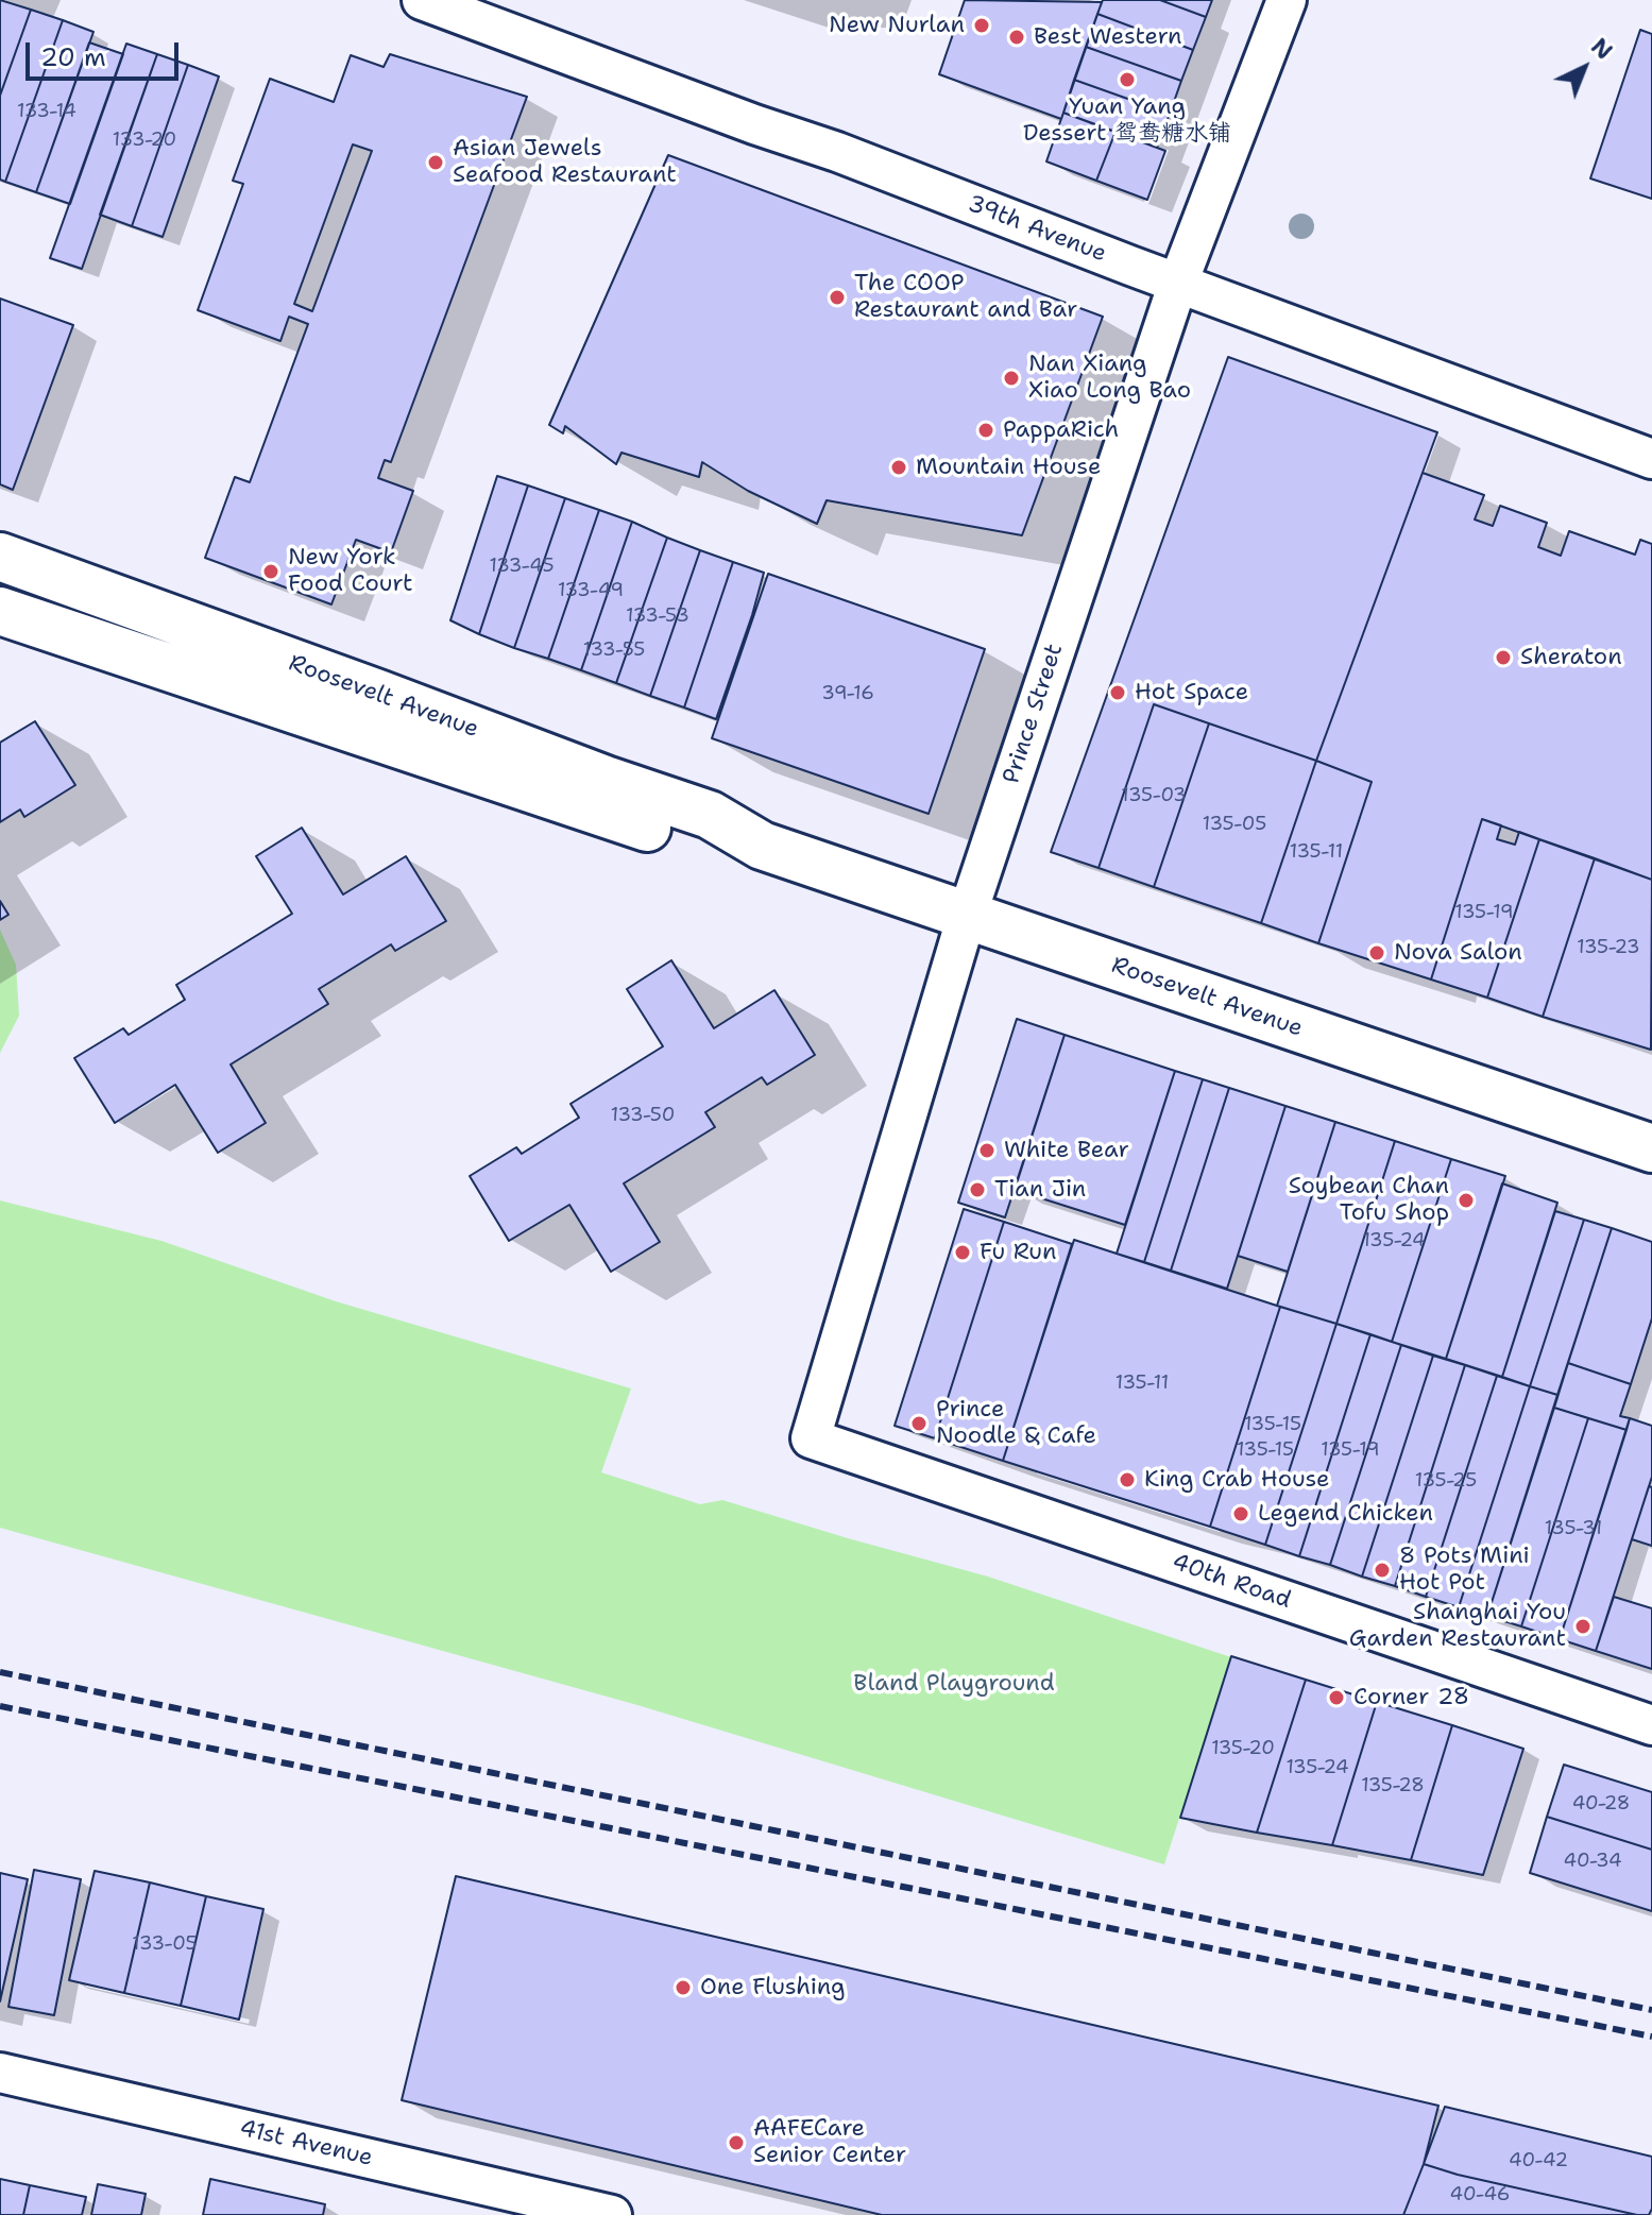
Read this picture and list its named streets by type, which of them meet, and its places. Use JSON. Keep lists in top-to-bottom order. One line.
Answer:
{"streets":{"main road":["Roosevelt Avenue"],"street":["39th Avenue","Prince Street","40th Road","41st Avenue"]},"crossings":[["39th Avenue","Prince Street"],["Roosevelt Avenue","Prince Street"],["Prince Street","40th Road"]],"parks":["Bland Playground"],"places":["New Nurlan","Best Western","Yuan Yang Dessert 鸳鸯糖水铺","Asian Jewels Seafood Restaurant","The COOP Restaurant and Bar","Nan Xiang Xiao Long Bao","PappaRich","Mountain House","New York Food Court","Sheraton","Hot Space","Nova Salon","White Bear","Tian Jin","Soybean Chan Tofu Shop","Fu Run","Prince Noodle & Cafe","King Crab House","Legend Chicken","8 Pots Mini Hot Pot","Shanghai You Garden Restaurant","Corner 28","One Flushing","AAFECare Senior Center"],"house_numbers":["133-14","133-20","133-45","133-49","133-53","133-55","39-16","135-03","135-05","135-11","135-19","135-23","133-50","135-24","135-11","135-15","135-15","135-19","135-25","135-31","135-20","135-24","135-28","40-28","40-34","133-05","40-42","40-46"],"scale_bar":"20 m","north":"top right"}
